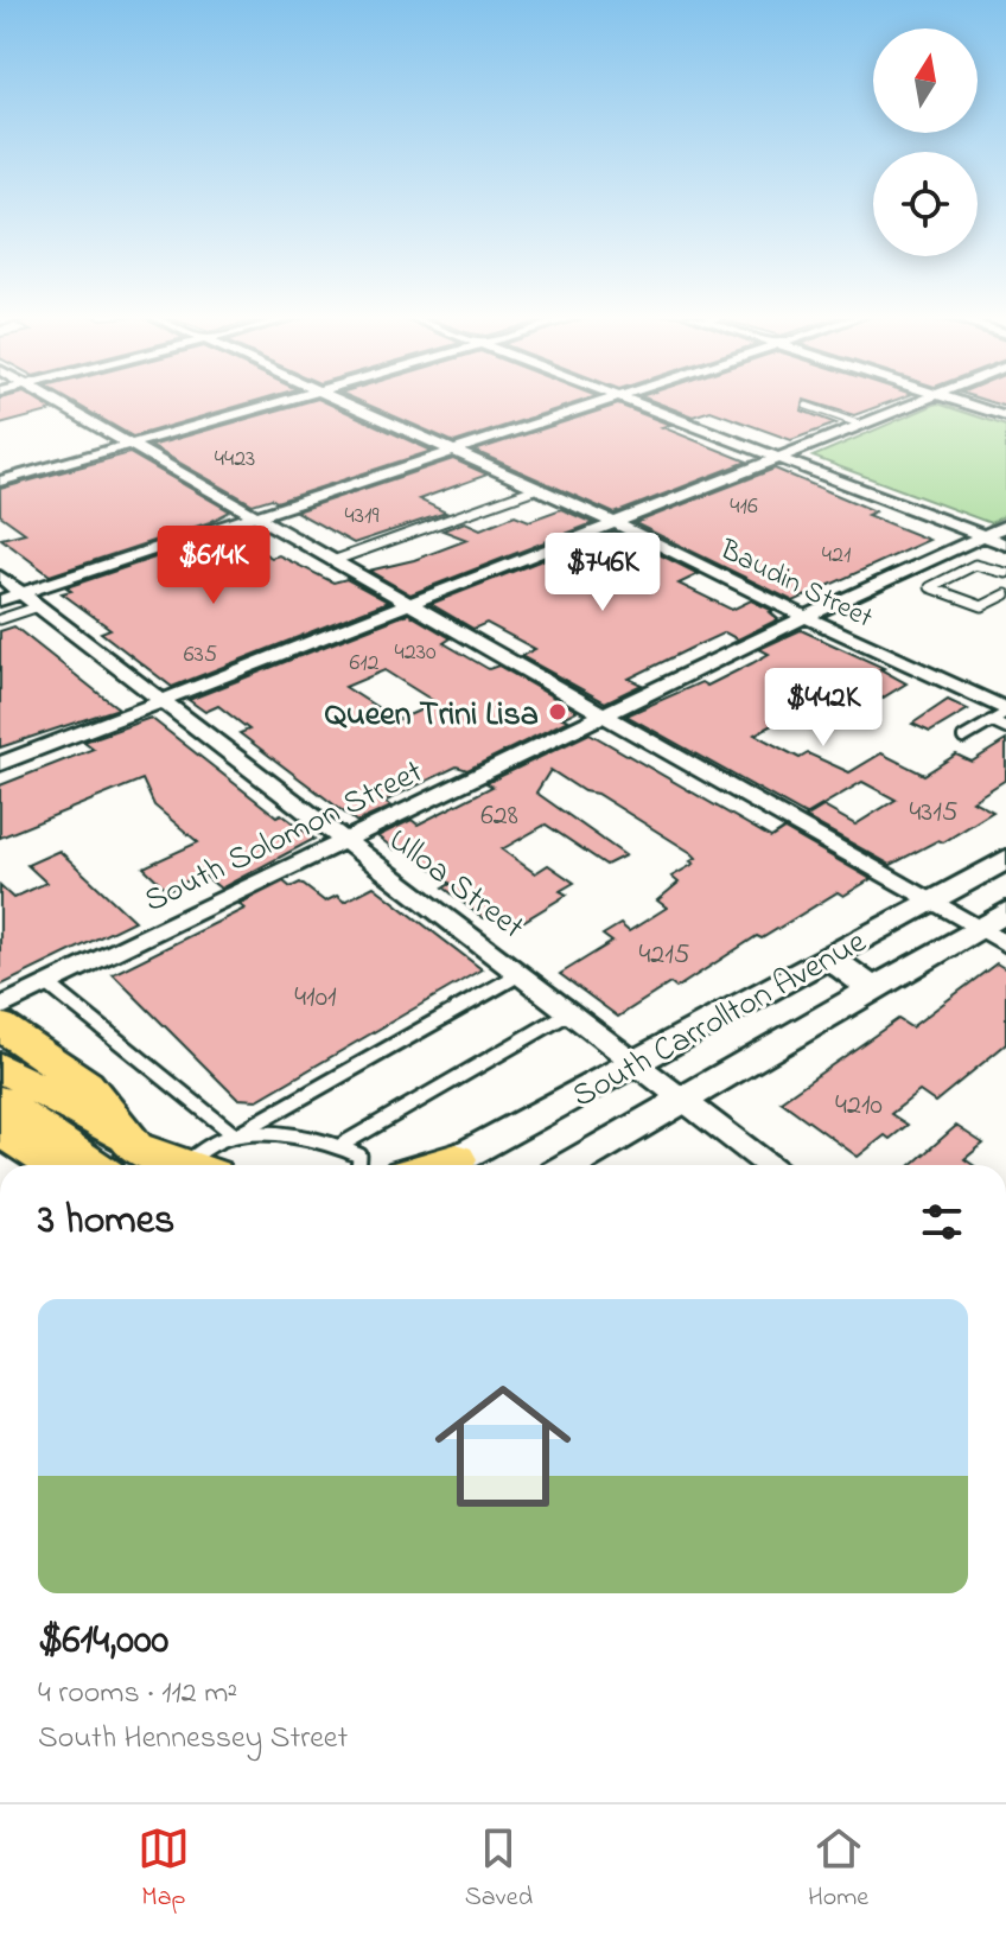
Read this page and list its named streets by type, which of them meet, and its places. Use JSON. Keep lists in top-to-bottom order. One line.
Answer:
{"streets":{"main road":["South Carrollton Avenue"],"street":["Baudin Street","South Solomon Street","Ulloa Street"]},"crossings":[["Baudin Street","South Solomon Street"],["South Solomon Street","Ulloa Street"],["Ulloa Street","South Carrollton Avenue"]],"places":["Queen Trini Lisa"],"house_numbers":["4423","416","4319","421","4230","635","612","4315","628","4215","4101","4210"],"north":"top","page":{"price":["$614K","$746K","$442K"],"heading":"3 homes","list":[{"name":"$614,000","note":"4 rooms · 112 m² · South Hennessey Street"}],"tabs":["Map","Saved","Home"]}}
